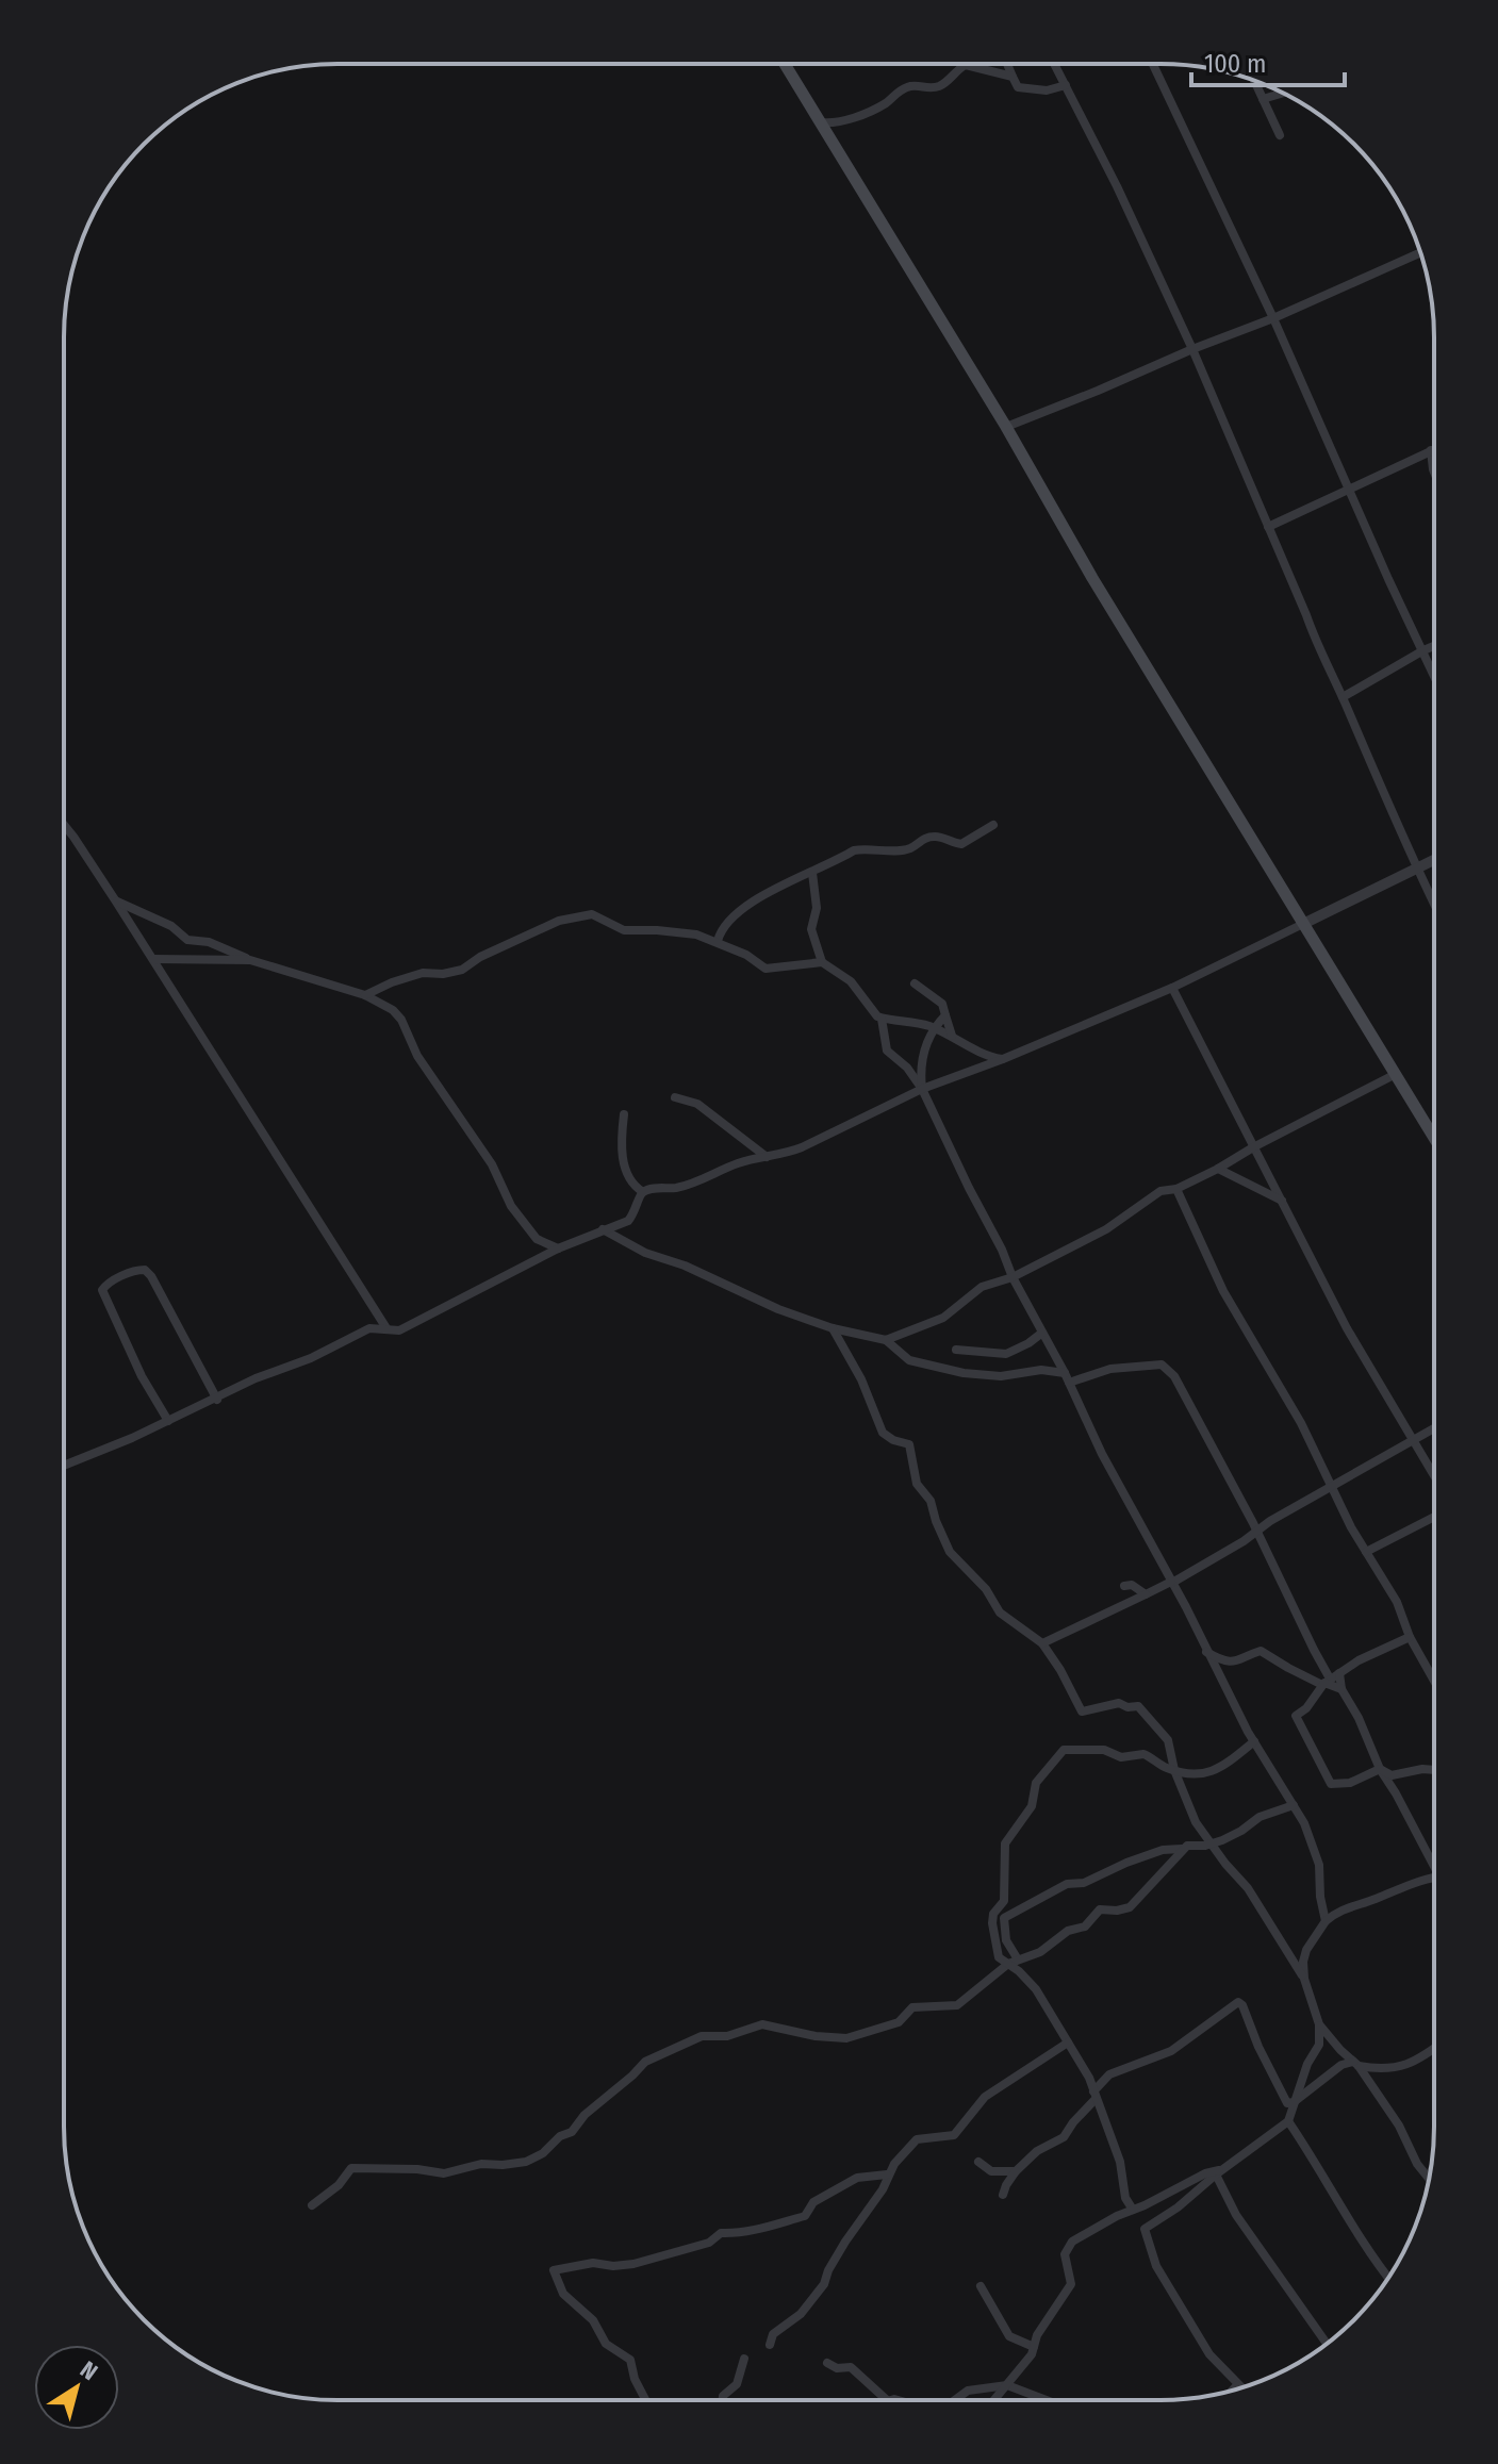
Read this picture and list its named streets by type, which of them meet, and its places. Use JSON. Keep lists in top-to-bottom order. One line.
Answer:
{"scale_bar":"100 m","north":"top right"}
